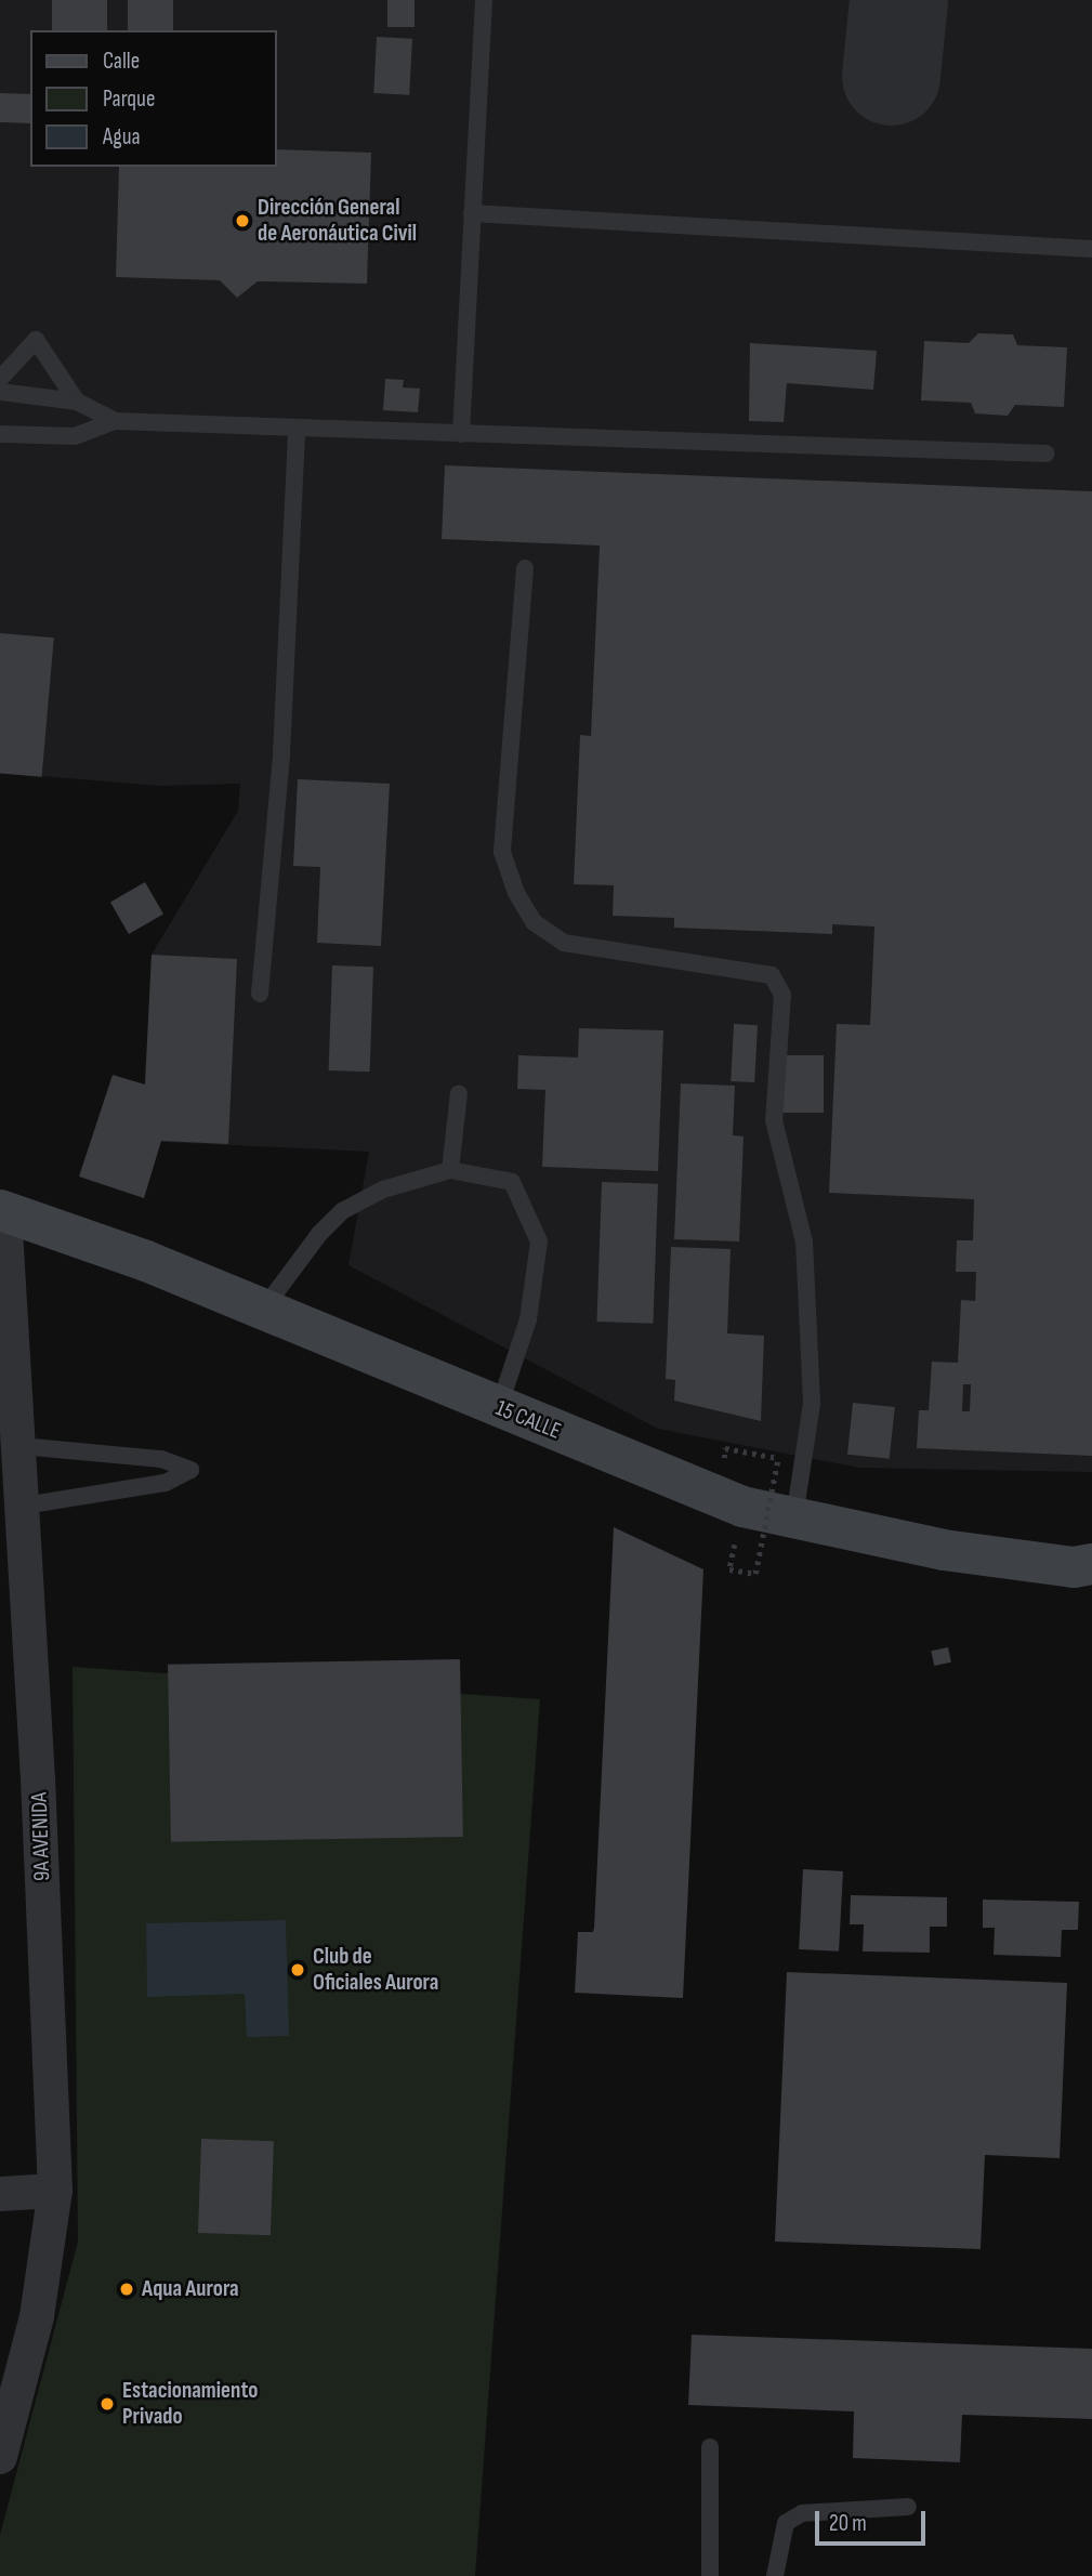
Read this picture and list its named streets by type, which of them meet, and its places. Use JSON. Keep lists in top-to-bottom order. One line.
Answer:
{"streets":{"main road":["15 CALLE"],"street":["9A AVENIDA"]},"crossings":[["15 CALLE","9A AVENIDA"]],"places":["Dirección General de Aeronáutica Civil","Club de Oficiales Aurora","Aqua Aurora","Estacionamiento Privado"],"legend":["Calle","Parque","Agua"],"scale_bar":"20 m"}
